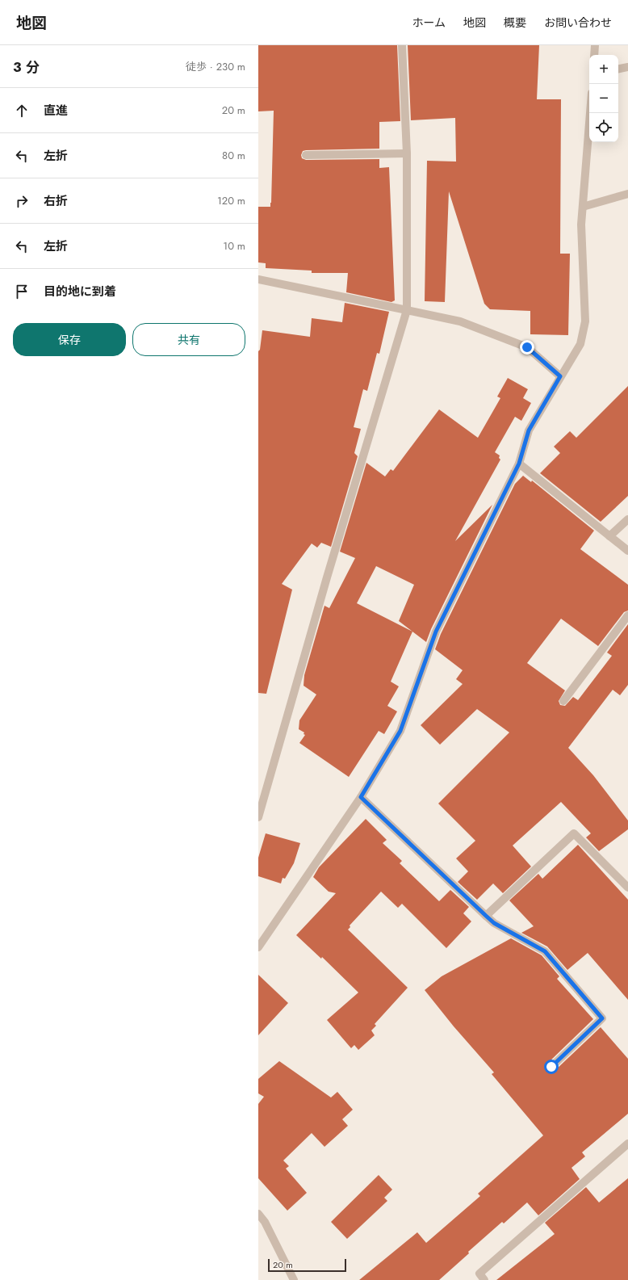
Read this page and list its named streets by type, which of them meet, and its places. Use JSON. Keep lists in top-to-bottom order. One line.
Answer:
{"scale_bar":"20 m","page":{"header":"地図","nav":["ホーム","地図","概要","お問い合わせ"],"heading":["3 分","徒歩 · 230 m"],"map_buttons":["+","−"],"list":[["直進","20 m"],["左折","80 m"],["右折","120 m"],["左折","10 m"],"目的地に到着"],"buttons":["保存","共有"],"scale":"20 m"}}
